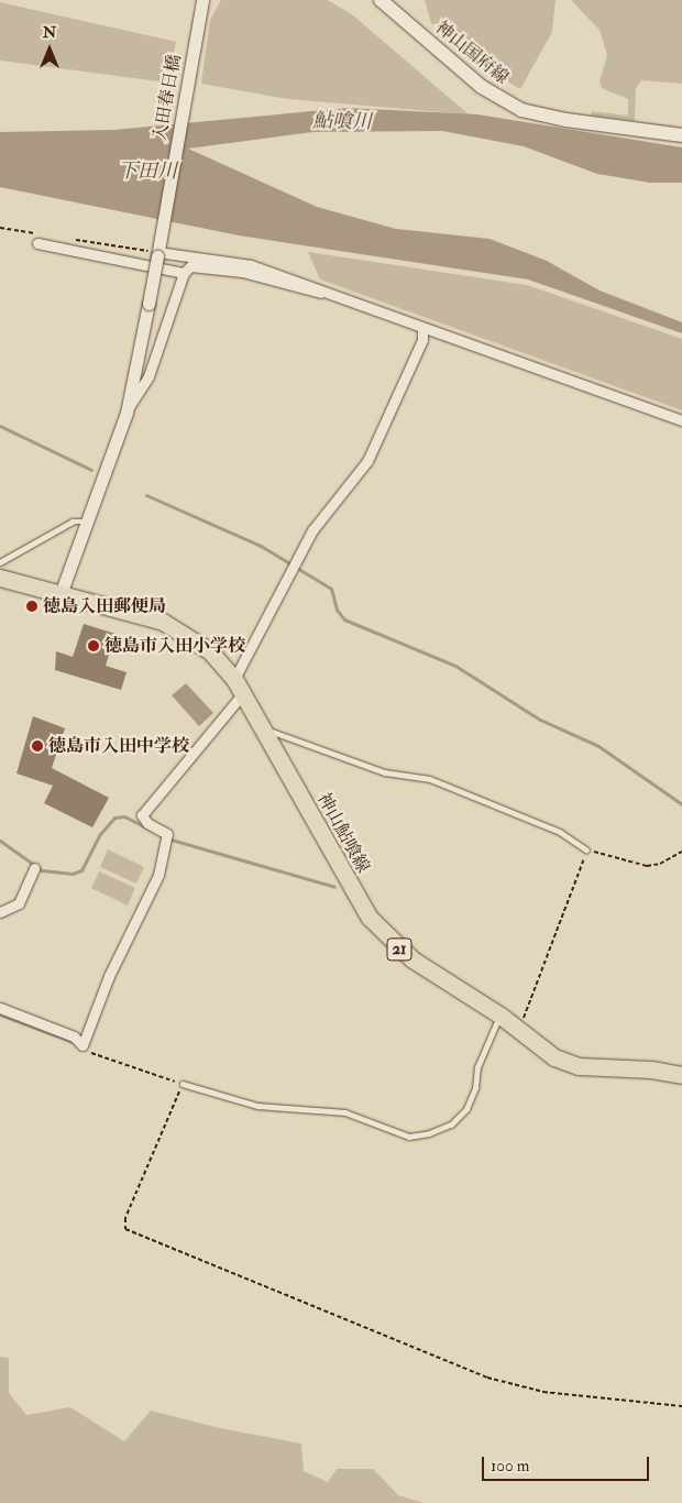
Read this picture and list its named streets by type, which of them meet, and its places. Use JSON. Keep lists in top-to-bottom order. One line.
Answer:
{"streets":{"main road":["神山国府線","神山鮎喰線","21"],"street":["入田春日橋"]},"crossings":[["入田春日橋","神山鮎喰線"]],"water":["鮎喰川","下田川"],"places":["徳島入田郵便局","徳島市入田小学校","徳島市入田中学校"],"scale_bar":"100 m","north":"top"}
